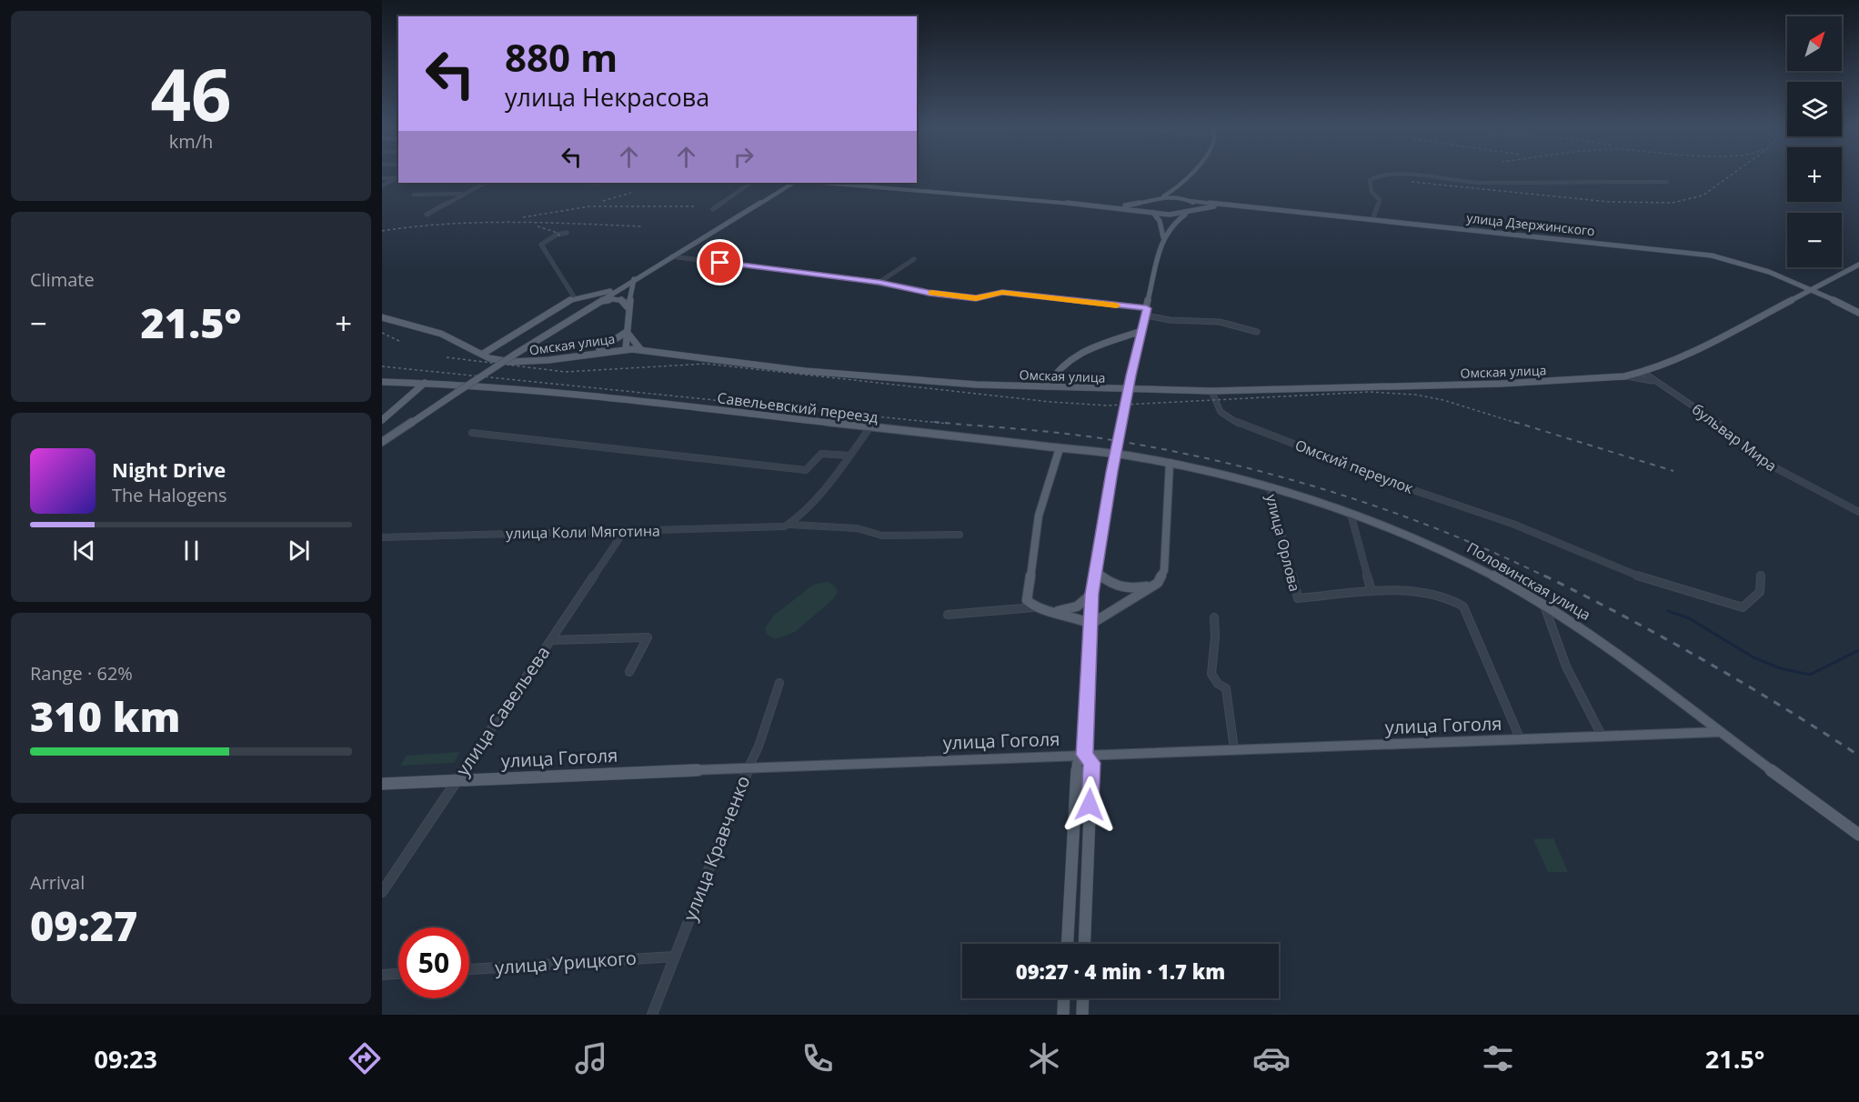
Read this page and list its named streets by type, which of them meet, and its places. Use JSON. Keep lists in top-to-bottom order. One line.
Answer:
{"streets":{"main road":["улица Дзержинского","Омская улица","Савельевский переезд","Половинская улица","улица Гоголя"],"street":["бульвар Мира","Омский переулок","улица Коли Мяготина","улица Орлова","улица Савельева","улица Кравченко","улица Урицкого"]},"crossings":[["улица Дзержинского","Омская улица"],["Омская улица","бульвар Мира"],["Омская улица","Омский переулок"],["Савельевский переезд","Половинская улица"],["улица Коли Мяготина","улица Савельева"],["улица Орлова","Половинская улица"],["Половинская улица","улица Гоголя"],["улица Савельева","улица Гоголя"],["улица Гоголя","улица Кравченко"],["улица Кравченко","улица Урицкого"]],"north":"top right","page":{"tile":[["46","km/h"],"Climate",["Range · 62%","310 km"],["Arrival","09:27"]],"map_buttons":["+","−"],"turn":["880 m","улица Некрасова"],"heat":["−","21.5°","+"],"song":["Night Drive","The Halogens"],"limit":"50","trip":"09:27 · 4 min · 1.7 km","tabs":["09:23","21.5°"]}}
